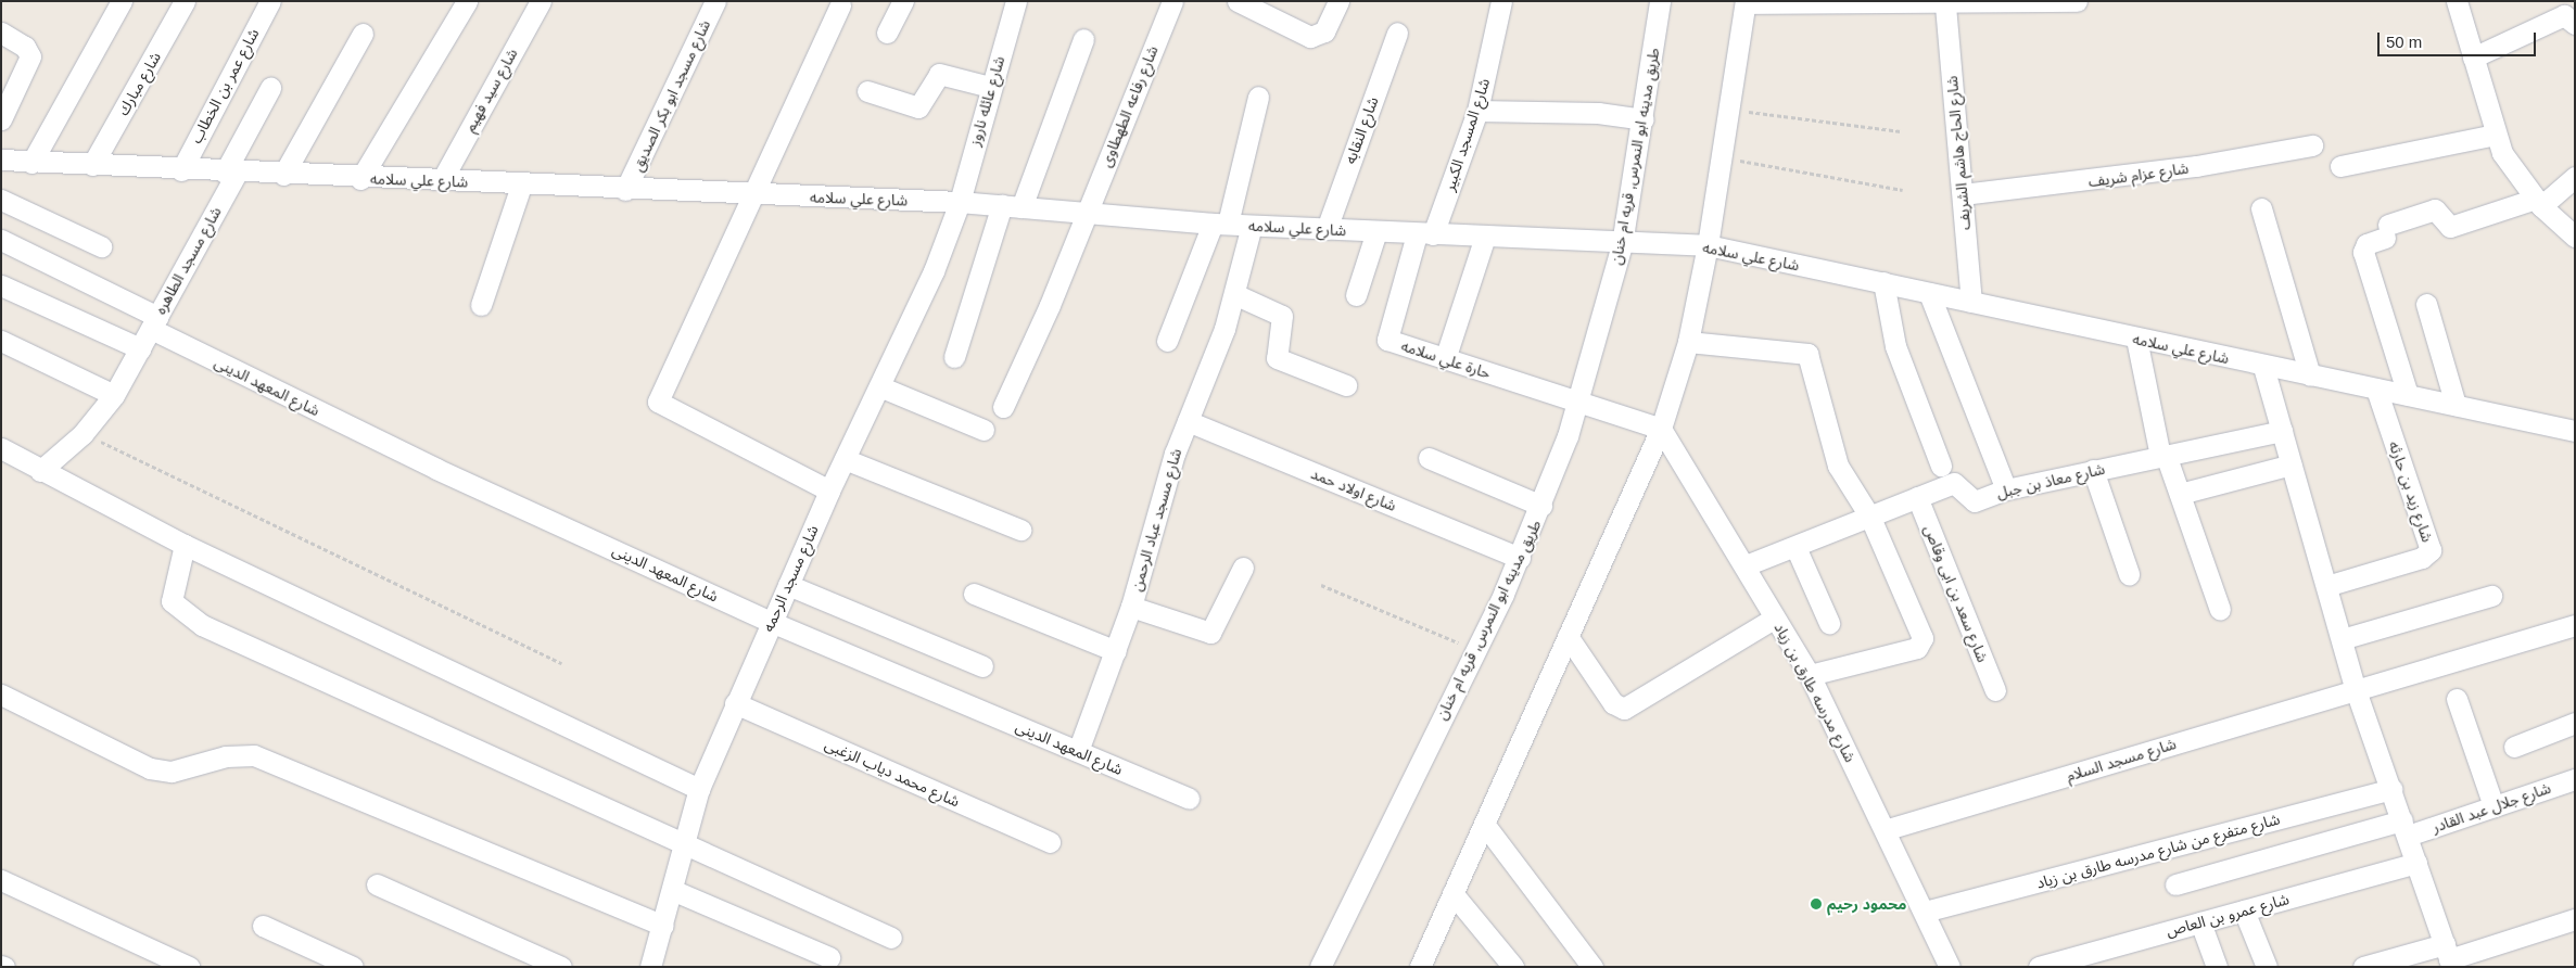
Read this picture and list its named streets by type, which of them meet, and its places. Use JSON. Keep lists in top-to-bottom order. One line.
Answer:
{"streets":{"street":["شارع مبارك","شارع عمر بن الخطاب","شارع سيد فهيم","شارع مسجد ابو بكر الصديق","شارع عائله ناروز","شارع رفاعه الطهطاوى","شارع النقابه","شارع المسجد الكبير","شارع الحاج هاشم الشريف","طريق مدينه ابو النمرس, قريه ام خنان","شارع عزام شريف","شارع علي سلامه","شارع مسجد الطاهره","حارة علي سلامه","شارع المعهد الدينى","شارع معاذ بن جبل","شارع اولاد حمد","شارع زيد بن حارثه","شارع مسجد عباد الرحمن","شارع مسجد الرحمه","شارع سعد بن ابى وقاص","شارع مدرسه طارق بن زياد","شارع مسجد السلام","شارع محمد دياب الزغبى","شارع جلال عبد القادر","شارع متفرع من شارع مدرسه طارق بن زياد","شارع عمرو بن العاص"]},"crossings":[["شارع مبارك","شارع علي سلامه"],["شارع عمر بن الخطاب","شارع علي سلامه"],["شارع سيد فهيم","شارع علي سلامه"],["شارع مسجد ابو بكر الصديق","شارع علي سلامه"],["شارع عائله ناروز","شارع علي سلامه"],["شارع عائله ناروز","شارع مسجد الرحمه"],["شارع رفاعه الطهطاوى","شارع علي سلامه"],["شارع النقابه","شارع علي سلامه"],["شارع المسجد الكبير","شارع علي سلامه"],["شارع المسجد الكبير","حارة علي سلامه"],["شارع الحاج هاشم الشريف","شارع عزام شريف"],["شارع الحاج هاشم الشريف","شارع علي سلامه"],["طريق مدينه ابو النمرس, قريه ام خنان","شارع علي سلامه"],["طريق مدينه ابو النمرس, قريه ام خنان","حارة علي سلامه"],["طريق مدينه ابو النمرس, قريه ام خنان","شارع اولاد حمد"],["شارع علي سلامه","شارع مسجد الطاهره"],["شارع علي سلامه","حارة علي سلامه"],["شارع علي سلامه","شارع زيد بن حارثه"],["شارع علي سلامه","شارع مسجد عباد الرحمن"],["شارع علي سلامه","شارع مسجد الرحمه"],["شارع مسجد الطاهره","شارع المعهد الدينى"],["حارة علي سلامه","شارع مدرسه طارق بن زياد"],["شارع المعهد الدينى","شارع مسجد عباد الرحمن"],["شارع المعهد الدينى","شارع مسجد الرحمه"],["شارع معاذ بن جبل","شارع سعد بن ابى وقاص"],["شارع معاذ بن جبل","شارع مدرسه طارق بن زياد"],["شارع اولاد حمد","شارع مسجد عباد الرحمن"],["شارع مسجد الرحمه","شارع محمد دياب الزغبى"],["شارع مدرسه طارق بن زياد","شارع مسجد السلام"],["شارع مدرسه طارق بن زياد","شارع متفرع من شارع مدرسه طارق بن زياد"]],"places":["محمود رحيم"],"scale_bar":"50 m"}
